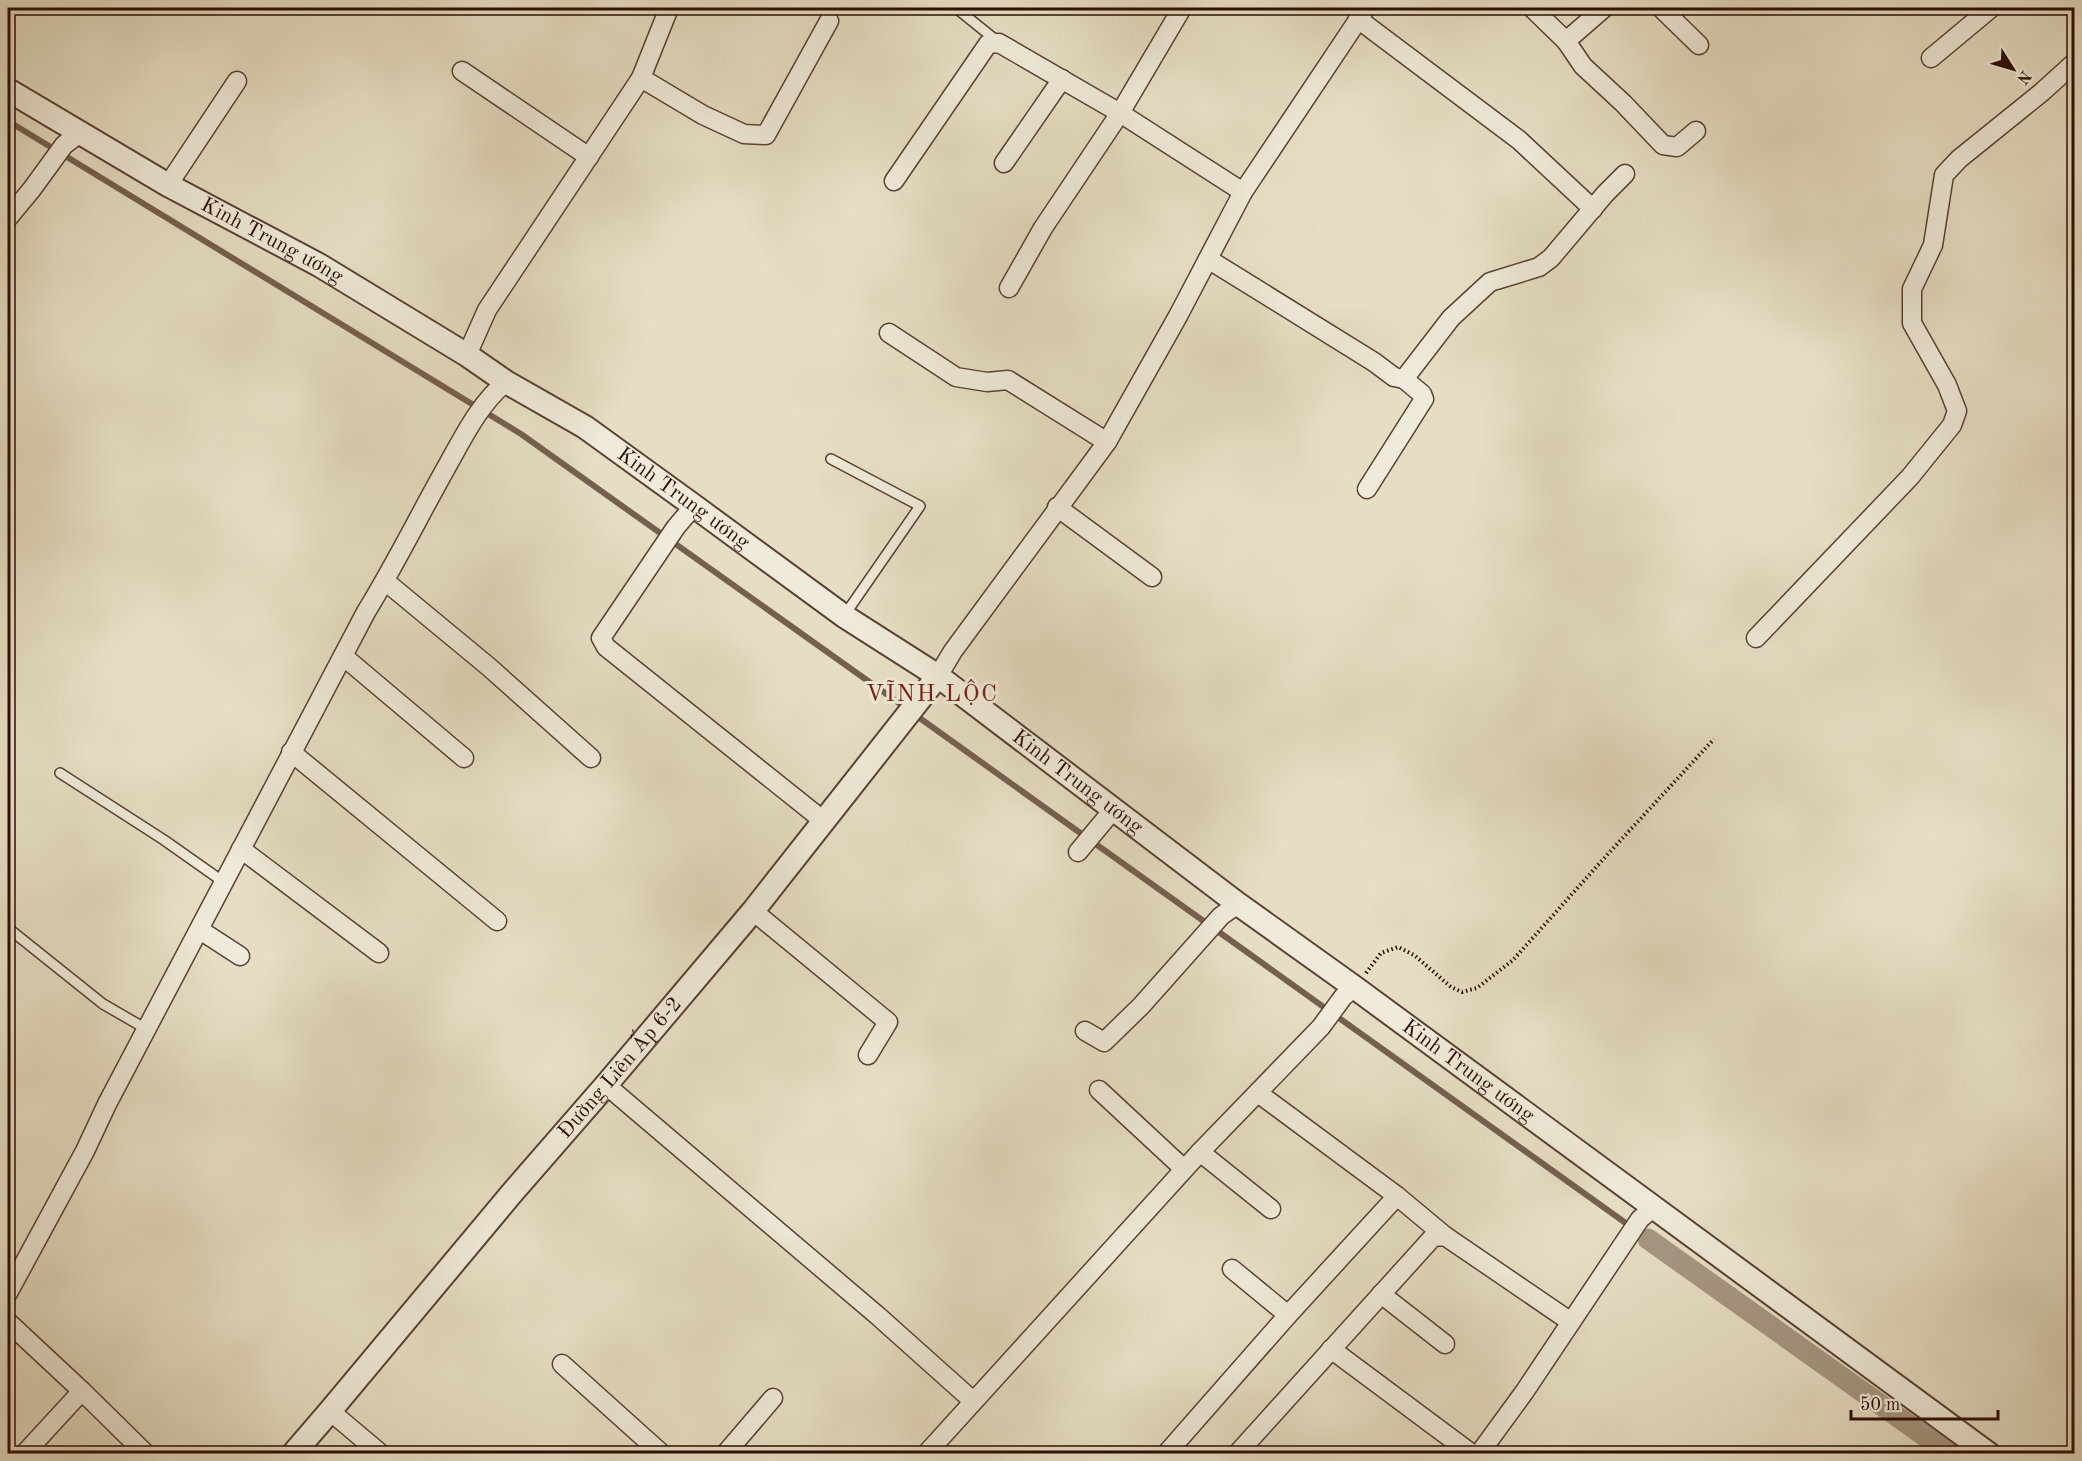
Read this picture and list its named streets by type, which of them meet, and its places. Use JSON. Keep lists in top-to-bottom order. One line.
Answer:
{"streets":{"street":["Kinh Trung ương","Đường Liên Ấp 6-2"]},"crossings":[["Kinh Trung ương","Đường Liên Ấp 6-2"]],"districts":["VĨNH LỘC"],"scale_bar":"50 m","north":"bottom right"}
